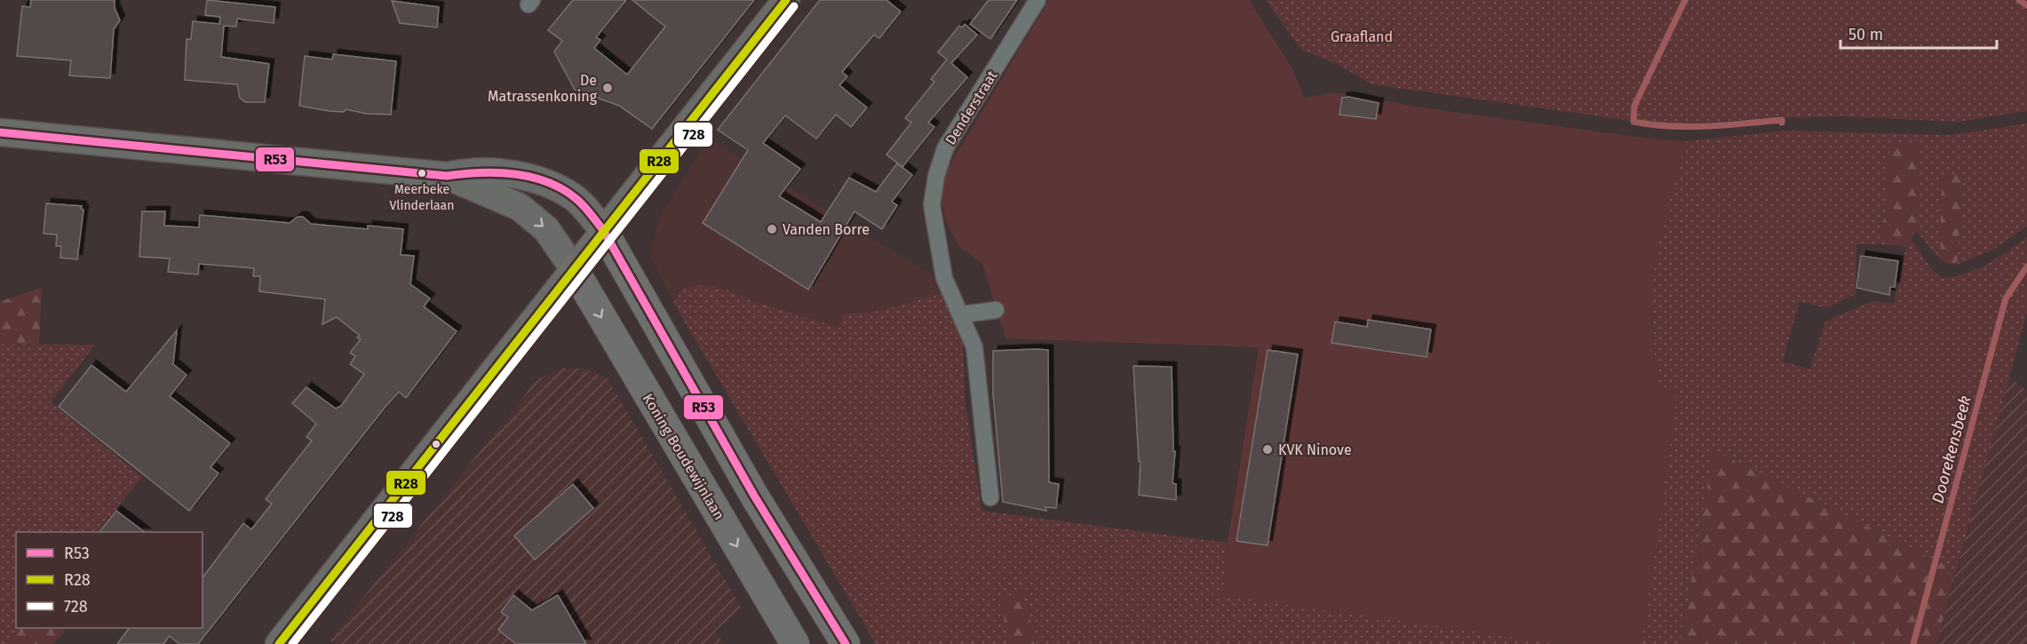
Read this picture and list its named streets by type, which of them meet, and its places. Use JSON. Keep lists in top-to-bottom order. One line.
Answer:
{"streets":{"highway":["Koning Boudewijnlaan"],"street":["Denderstraat"]},"water":["Doorekensbeek"],"parks":["Graafland"],"places":["De Matrassenkoning","Meerbeke Vlinderlaan","Vanden Borre","KVK Ninove"],"lines":["transit line R28","transit line 728","transit line R53"],"legend":["R53","R28","728"],"scale_bar":"50 m"}
